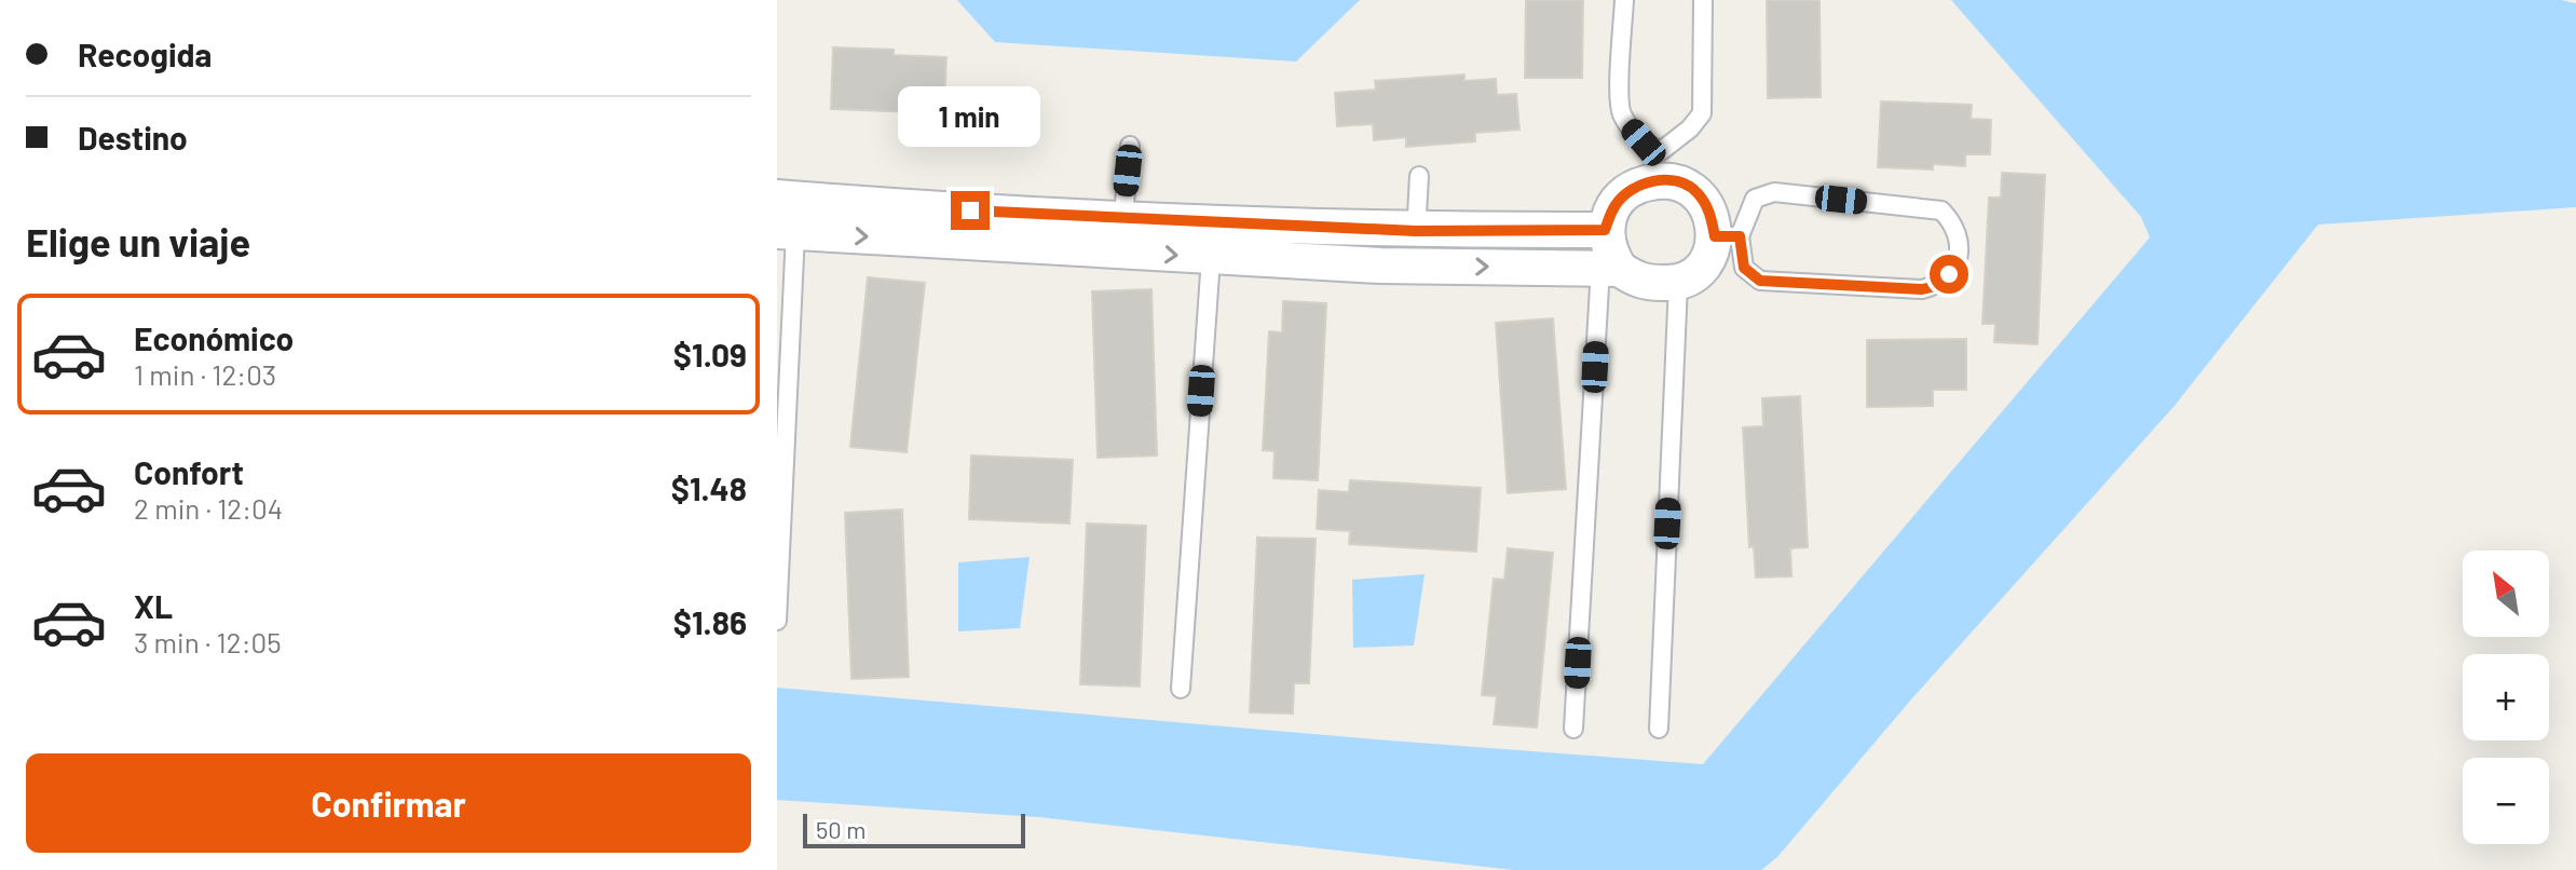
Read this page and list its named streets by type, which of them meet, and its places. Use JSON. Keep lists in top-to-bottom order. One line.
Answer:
{"scale_bar":"50 m","north":"top left","page":{"banner":["Recogida","Destino"],"bubble":"1 min","heading":"Elige un viaje","list":[{"name":"Económico","note":"1 min · 12:03","value":"$1.09"},{"name":"Confort","note":"2 min · 12:04","value":"$1.48"},{"name":"XL","note":"3 min · 12:05","value":"$1.86"}],"map_buttons":["+","−"],"buttons":"Confirmar","scale":"50 m"}}
